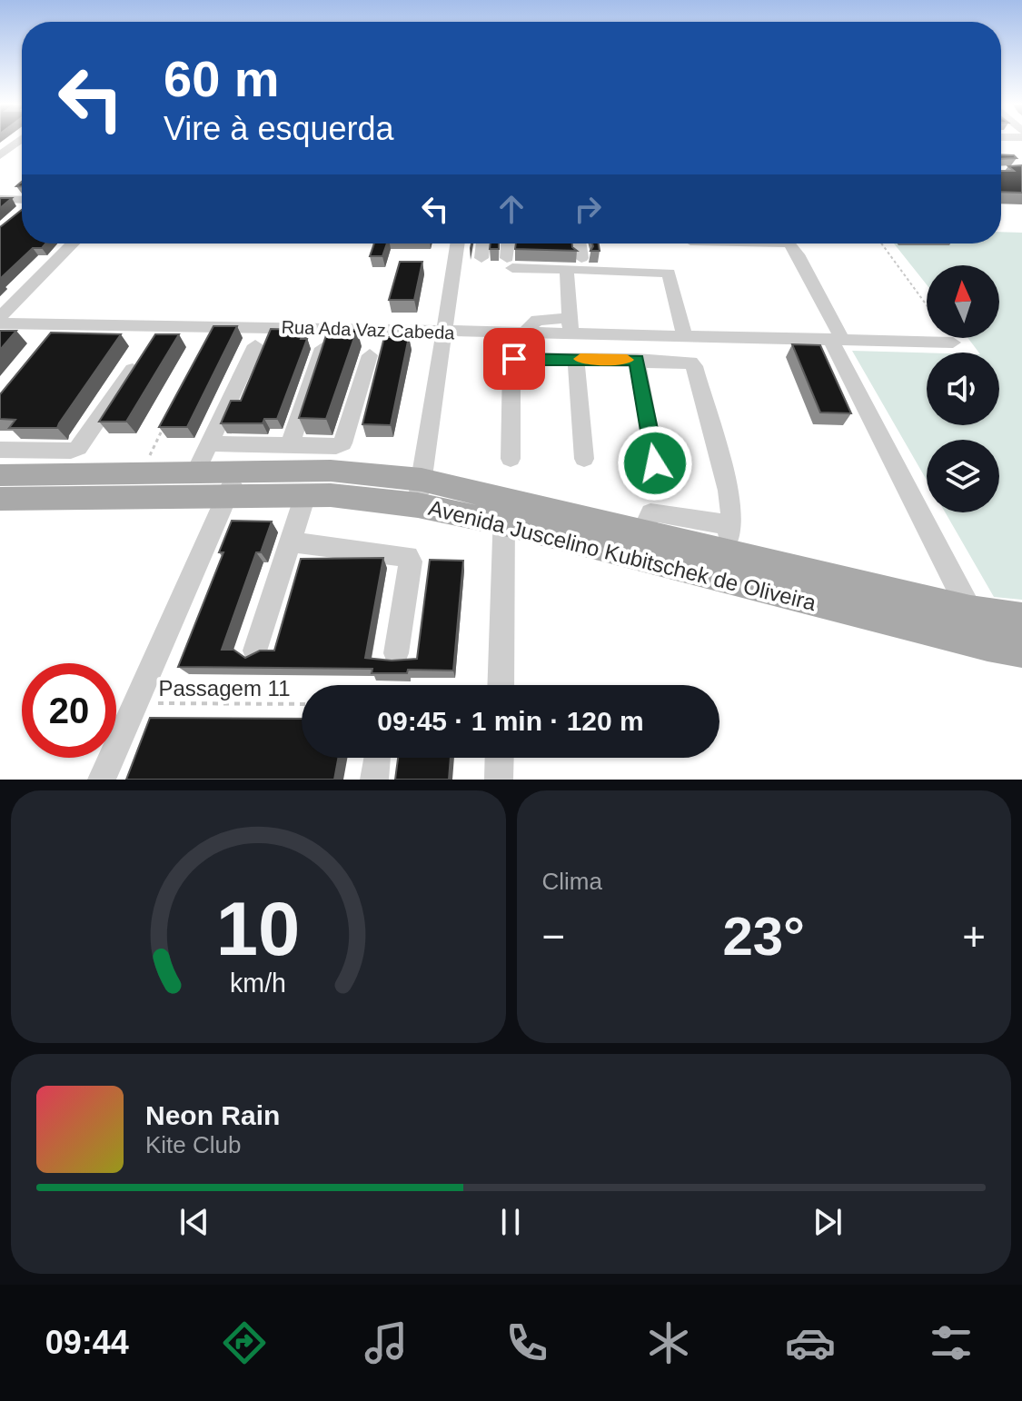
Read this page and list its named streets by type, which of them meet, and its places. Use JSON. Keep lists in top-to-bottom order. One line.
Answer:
{"streets":{"main road":["Avenida Juscelino Kubitschek de Oliveira"],"street":["Rua Ada Vaz Cabeda"],"path":["Passagem 11"]},"north":"top","page":{"turn":["60 m","Vire à esquerda"],"limit":"20","trip":"09:45 · 1 min · 120 m","tile":"Clima","heat":["−","23°","+"],"song":["Neon Rain","Kite Club"],"tabs":"09:44","gauge":["10","km/h"]}}
